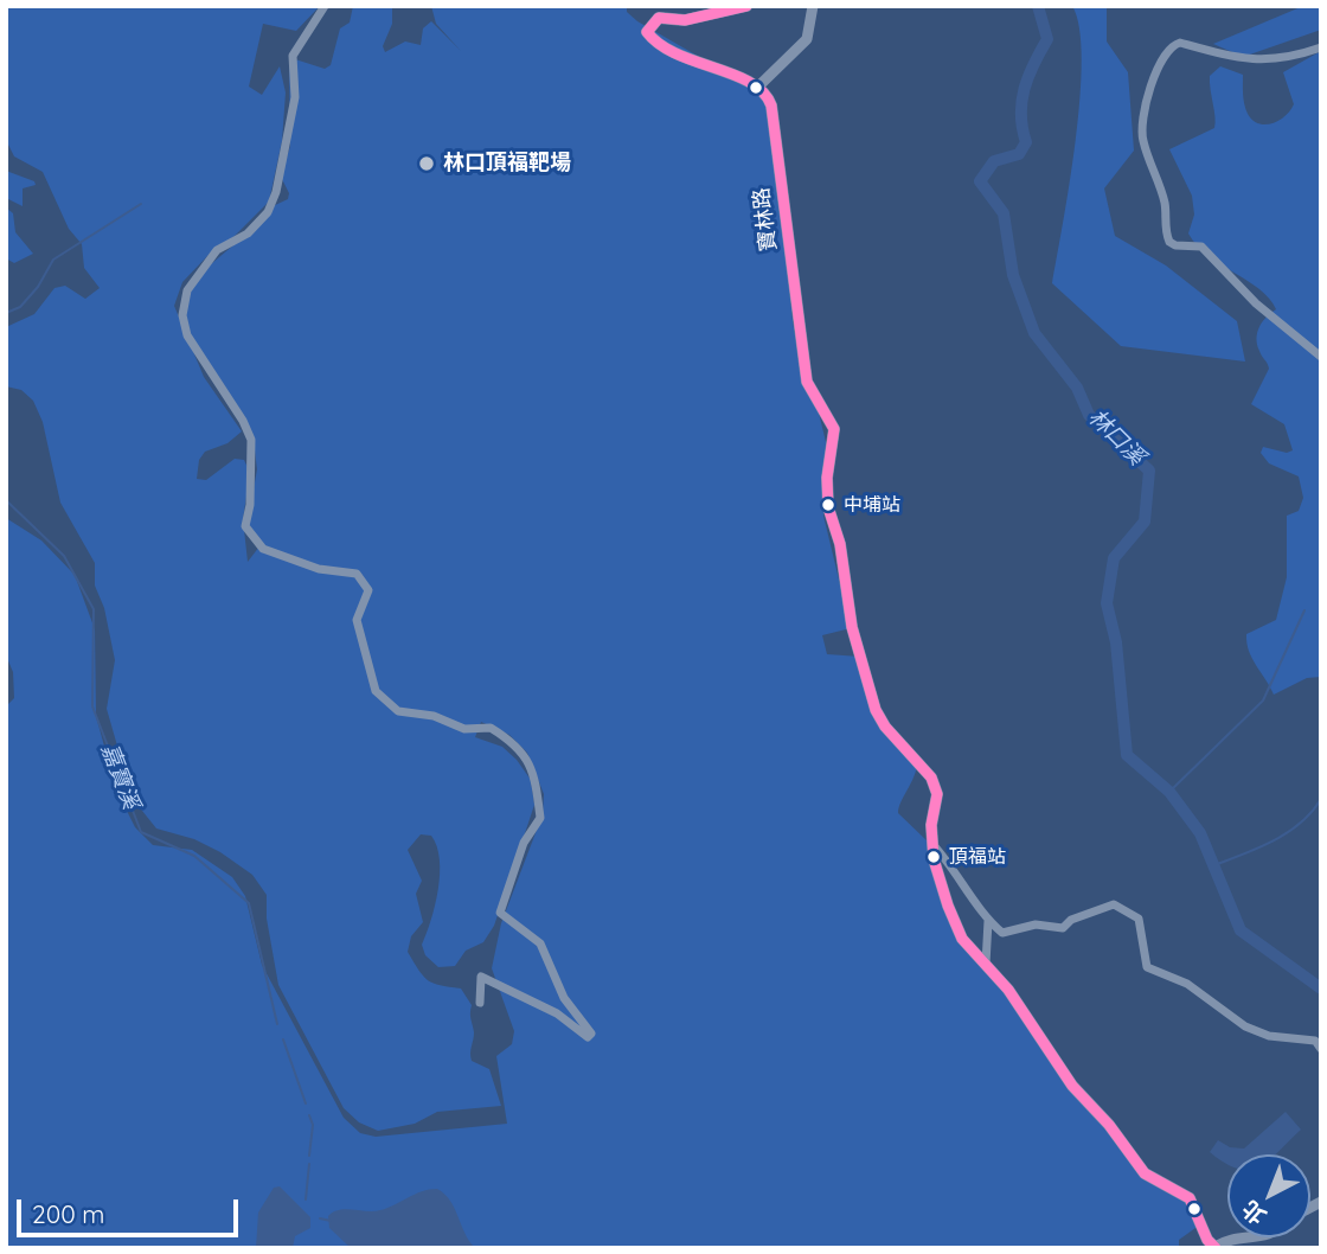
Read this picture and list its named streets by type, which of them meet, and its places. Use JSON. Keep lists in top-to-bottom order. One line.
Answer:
{"streets":{"main road":["寶林路"]},"water":["林口溪","嘉寶溪"],"places":["林口頂福靶場","中埔站","頂福站"],"scale_bar":"200 m","north":"bottom left"}
